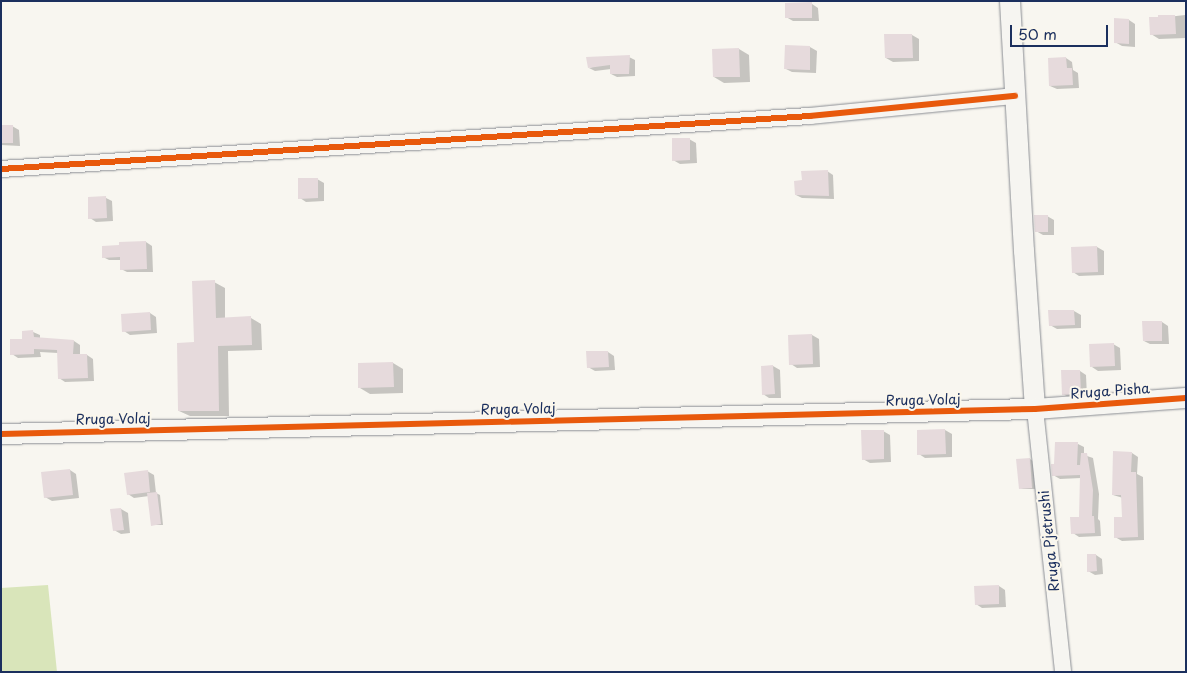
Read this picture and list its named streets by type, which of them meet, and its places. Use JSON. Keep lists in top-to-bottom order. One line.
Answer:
{"streets":{"street":["Rruga Pisha","Rruga Volaj","Rruga Pjetrushi"]},"crossings":[["Rruga Pisha","Rruga Volaj"],["Rruga Pisha","Rruga Pjetrushi"],["Rruga Volaj","Rruga Pjetrushi"]],"scale_bar":"50 m"}
